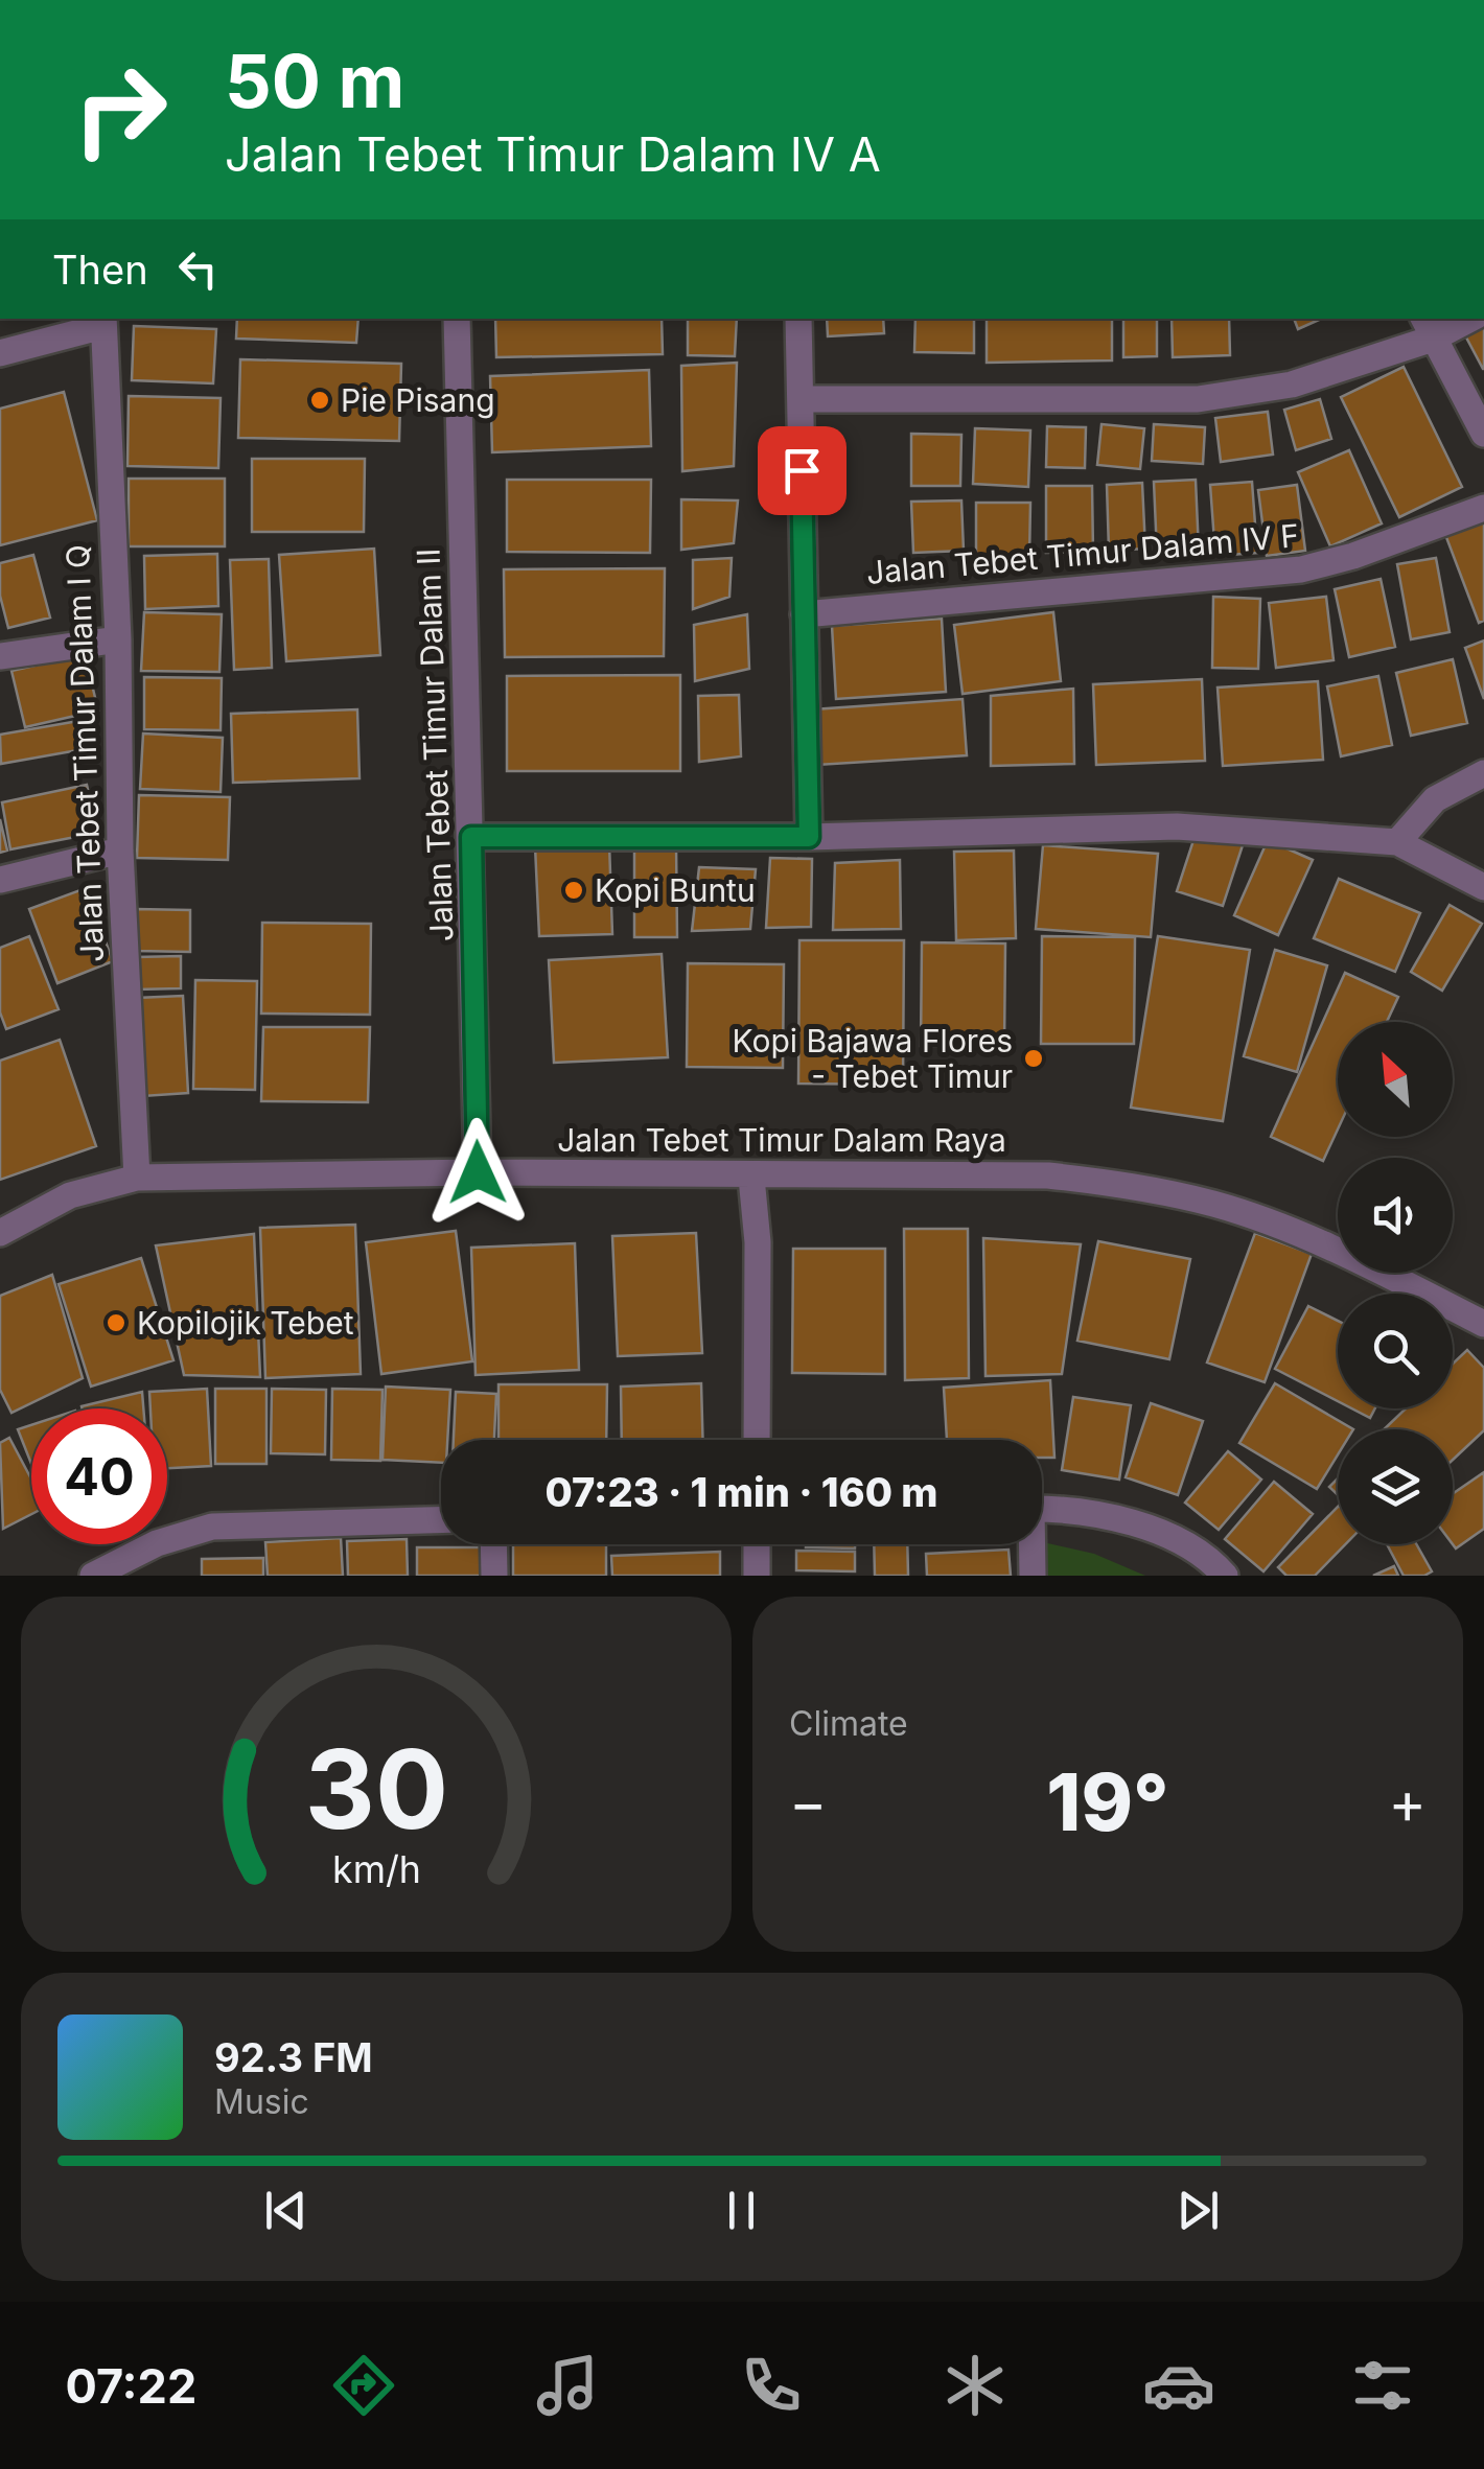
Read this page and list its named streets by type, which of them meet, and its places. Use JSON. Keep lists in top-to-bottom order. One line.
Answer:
{"streets":{"street":["Jalan Tebet Timur Dalam IV F","Jalan Tebet Timur Dalam II","Jalan Tebet Timur Dalam I Q","Jalan Tebet Timur Dalam Raya"]},"crossings":[["Jalan Tebet Timur Dalam II","Jalan Tebet Timur Dalam Raya"],["Jalan Tebet Timur Dalam I Q","Jalan Tebet Timur Dalam Raya"]],"places":["Pie Pisang","Kopi Buntu","Kopi Bajawa Flores - Tebet Timur","Kopilojik Tebet"],"north":"top left","page":{"turn":["50 m","Jalan Tebet Timur Dalam IV A"],"then":"Then","limit":"40","trip":"07:23 · 1 min · 160 m","tile":"Climate","heat":["−","19°","+"],"song":["92.3 FM","Music"],"tabs":"07:22","gauge":["30","km/h"]}}
